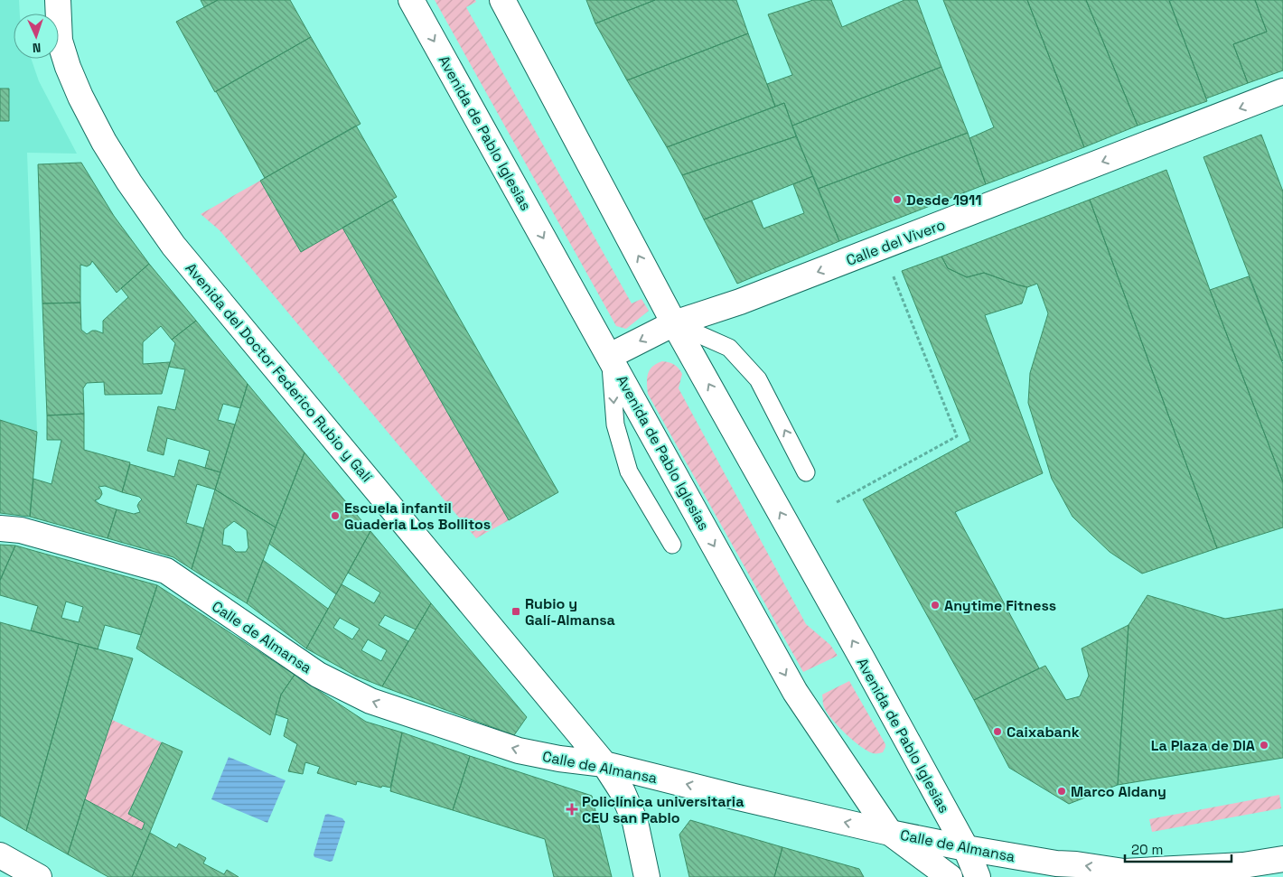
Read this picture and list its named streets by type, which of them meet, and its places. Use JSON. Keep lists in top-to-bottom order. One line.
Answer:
{"streets":{"street":["Avenida de Pablo Iglesias","Calle del Vivero","Avenida del Doctor Federico Rubio y Galí","Calle de Almansa"]},"crossings":[["Avenida de Pablo Iglesias","Calle del Vivero"],["Avenida de Pablo Iglesias","Calle de Almansa"],["Avenida del Doctor Federico Rubio y Galí","Calle de Almansa"]],"one_way":["Calle del Vivero","Calle de Almansa"],"places":{"other":["Desde 1911","Escuela infantil Guaderia Los Bollitos","Anytime Fitness","Caixabank","La Plaza de DIA","Marco Aldany"],"transit":["Rubio y Galí-Almansa"],"health":["Policlínica universitaria CEU san Pablo"]},"scale_bar":"20 m","north":"bottom"}
